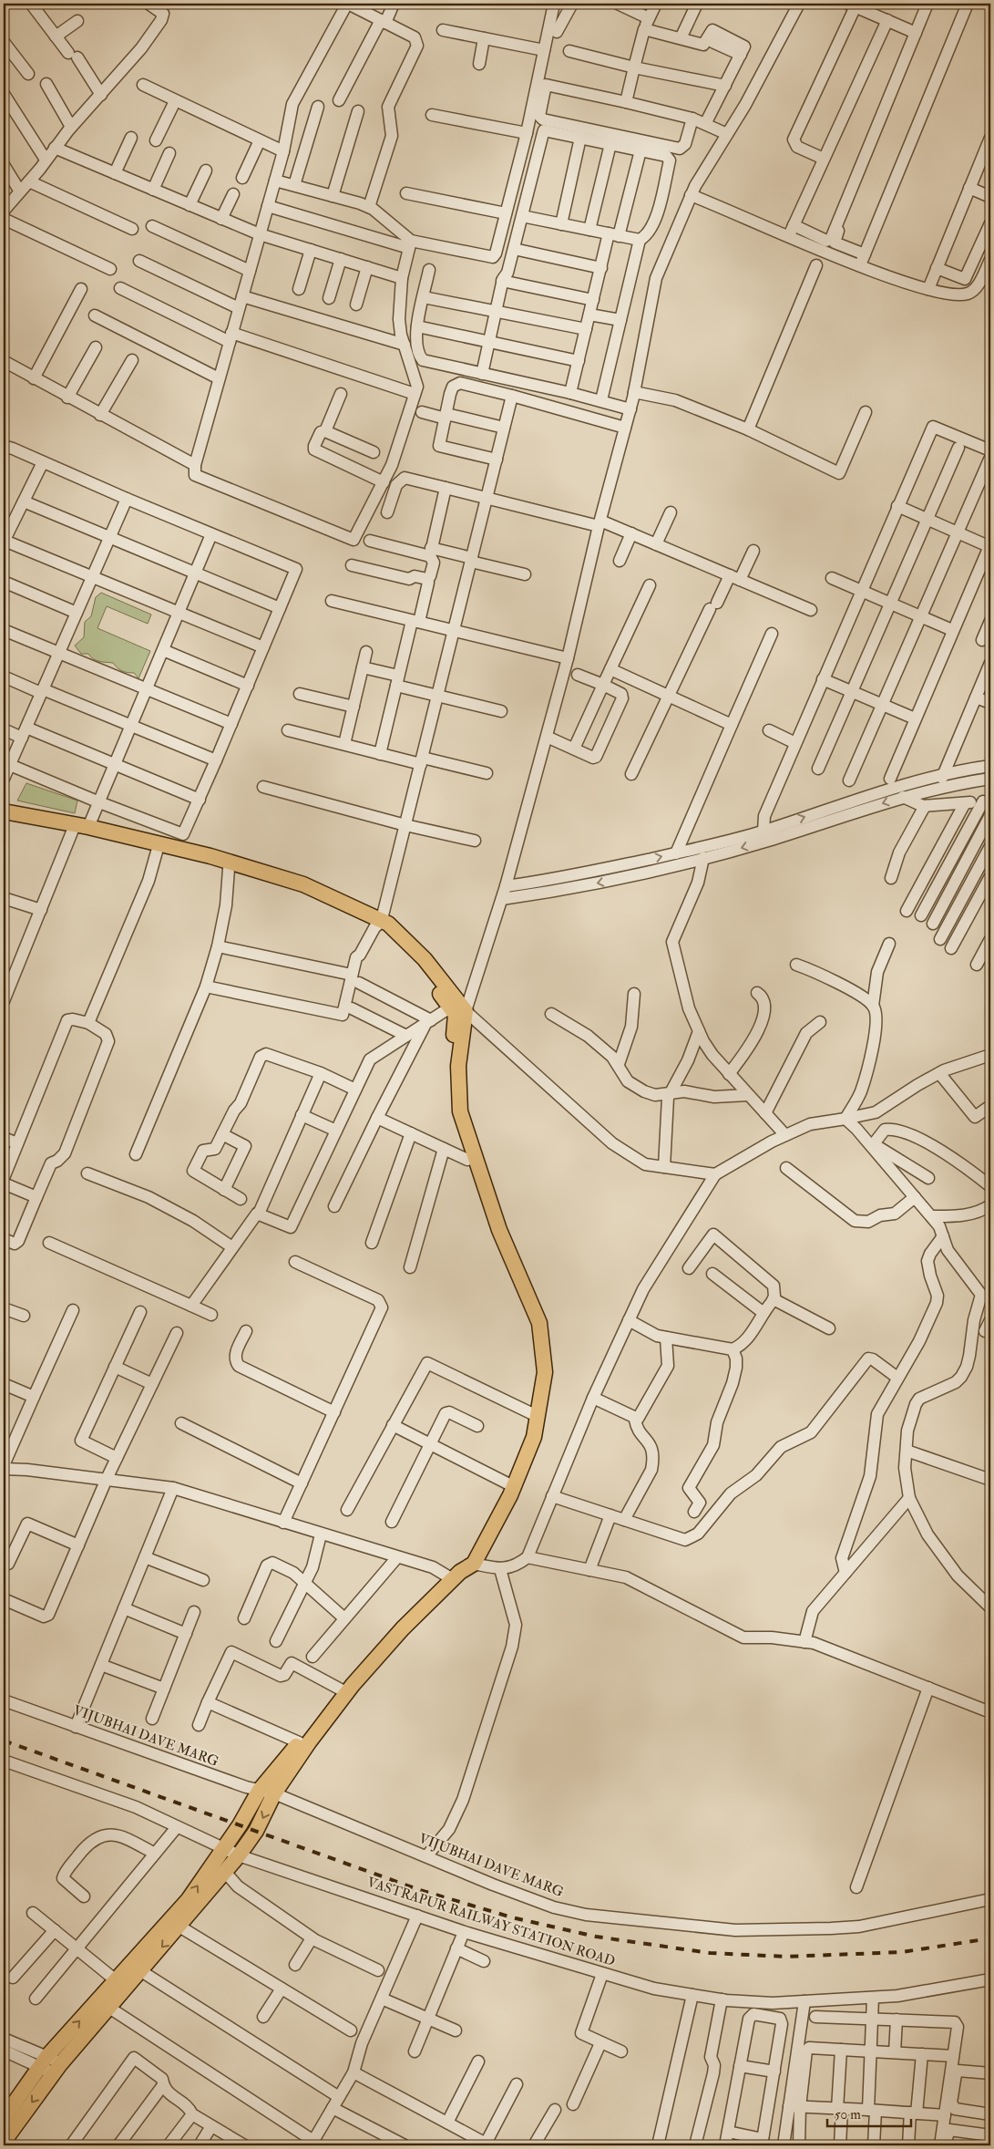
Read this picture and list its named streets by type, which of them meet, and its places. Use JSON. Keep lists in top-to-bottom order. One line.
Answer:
{"streets":{"street":["VIJUBHAI DAVE MARG","VASTRAPUR RAILWAY STATION ROAD"]},"scale_bar":"50 m"}
